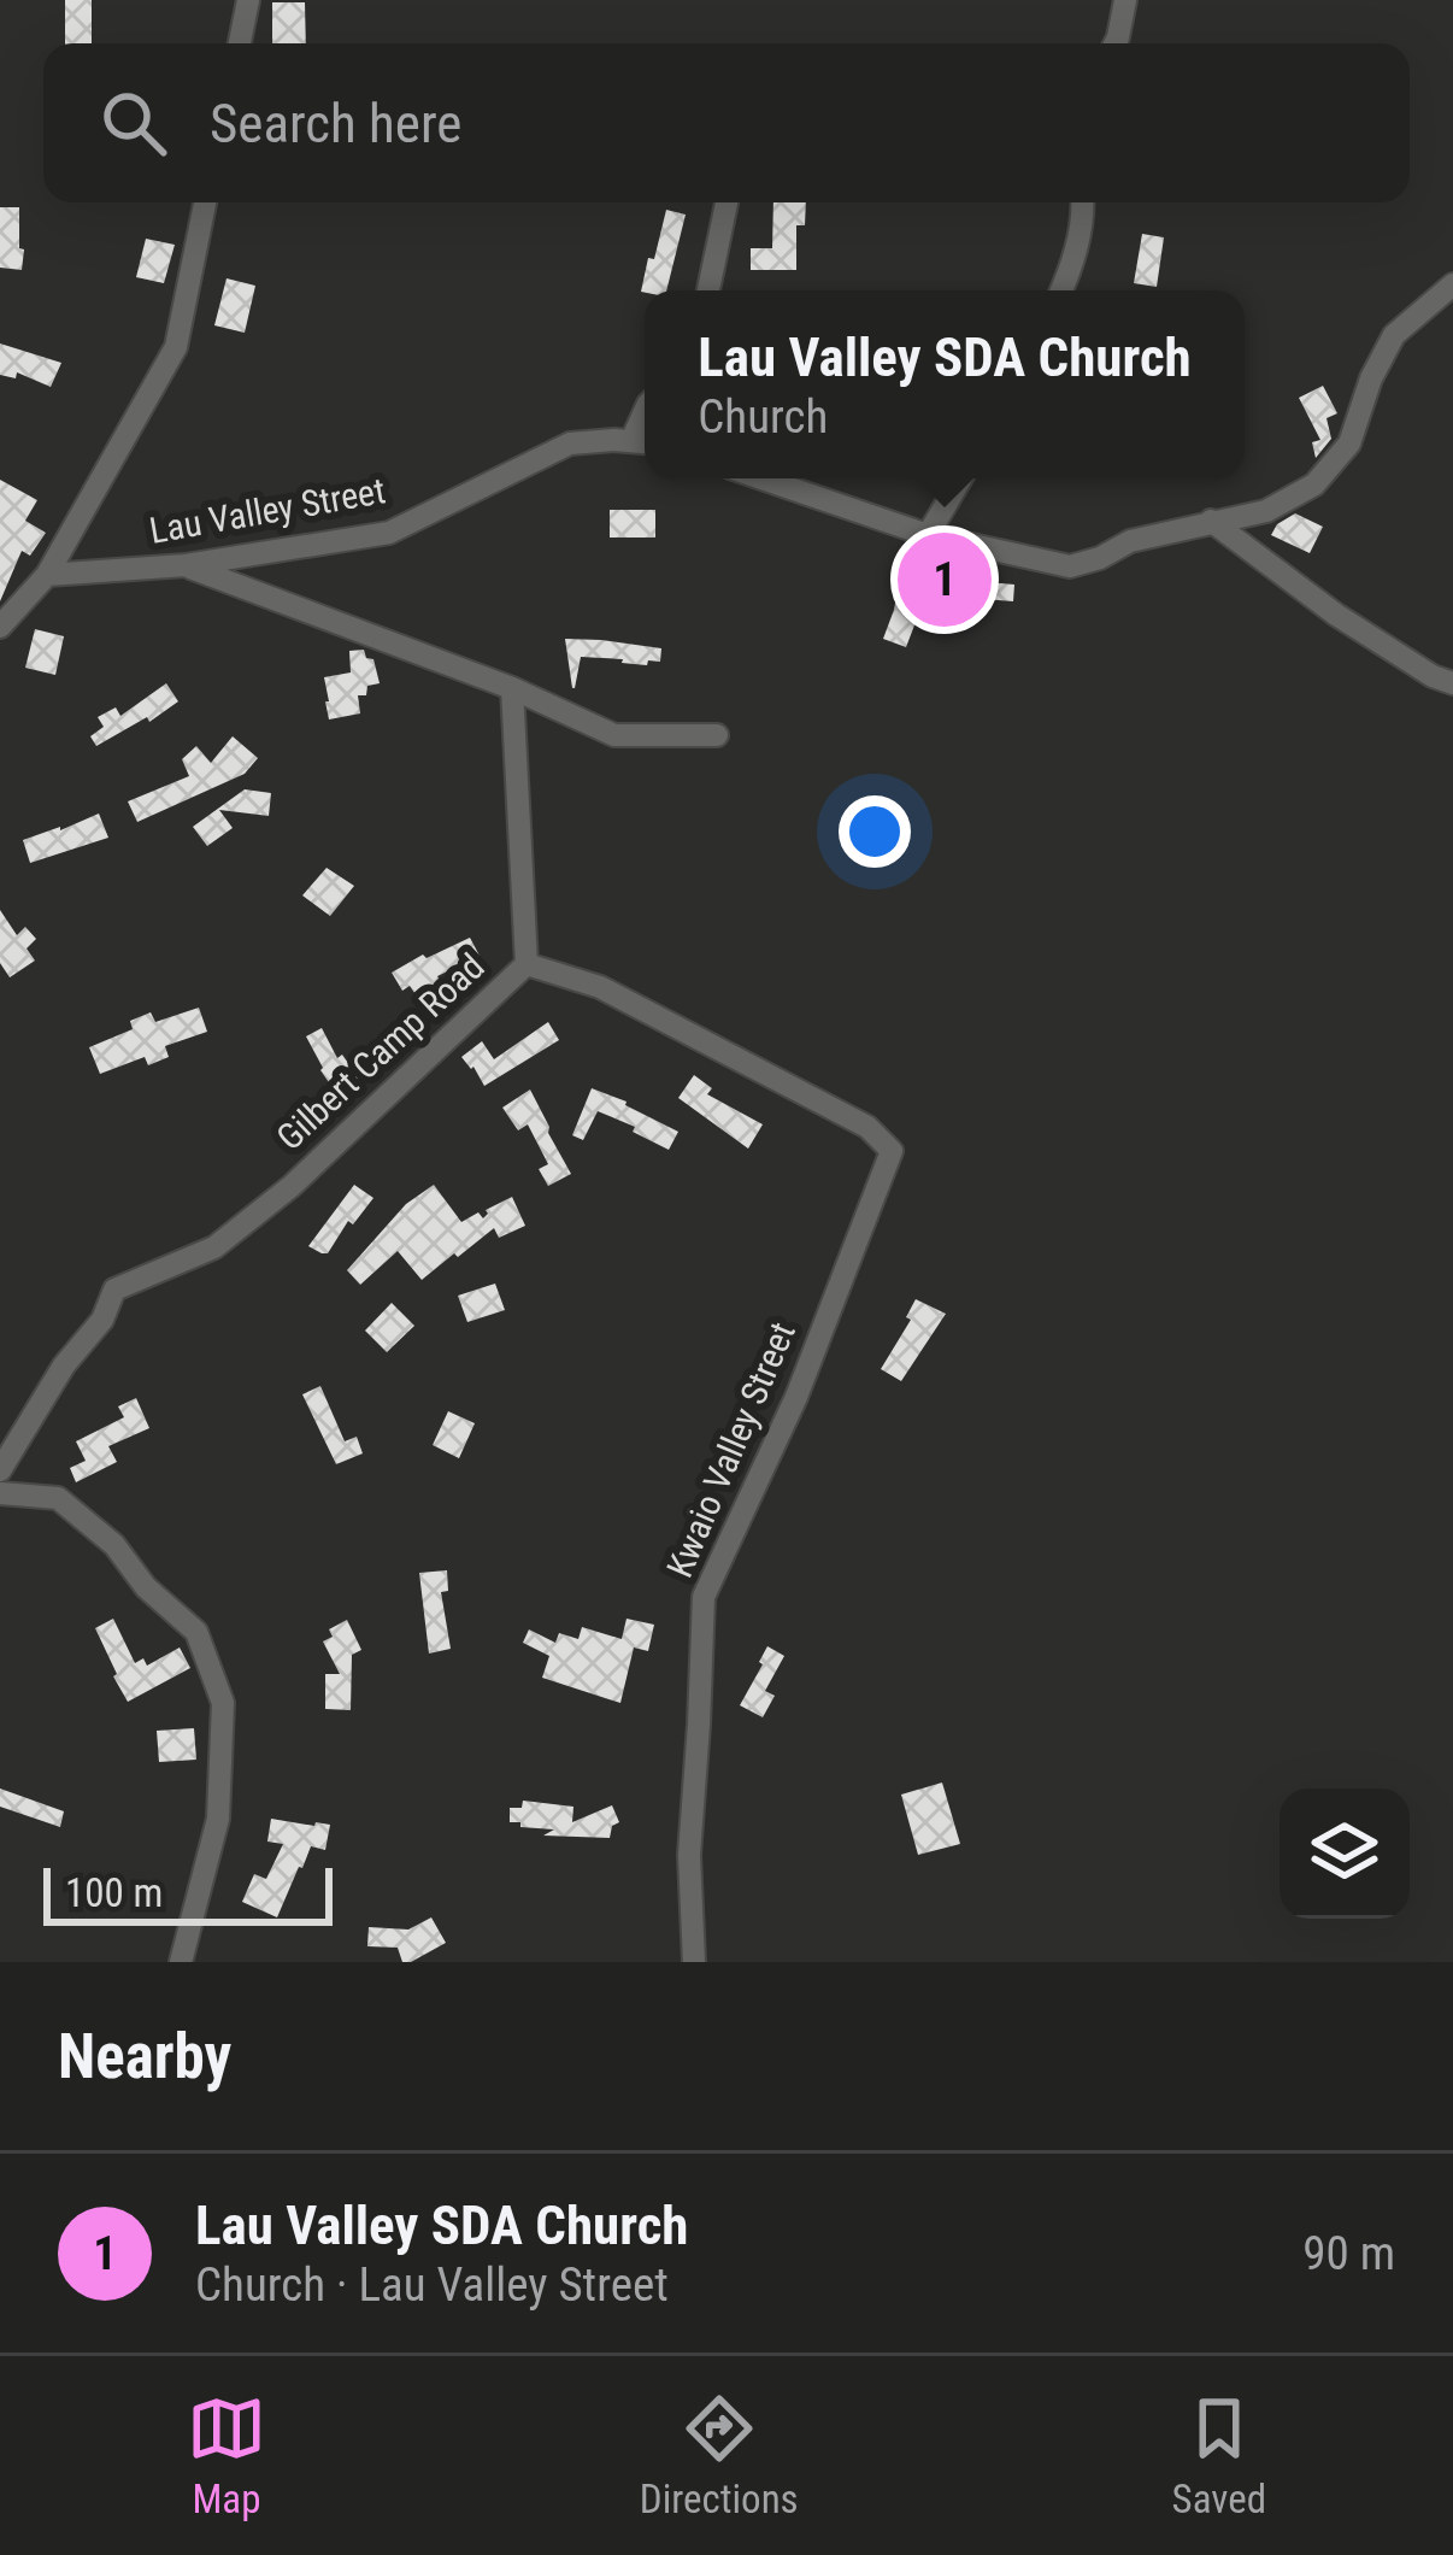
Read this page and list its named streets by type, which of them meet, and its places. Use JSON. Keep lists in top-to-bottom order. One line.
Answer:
{"streets":{"street":["Lau Valley Street","Gilbert Camp Road","Kwaio Valley Street"]},"crossings":[["Gilbert Camp Road","Kwaio Valley Street"]],"scale_bar":"100 m","page":{"search":"Search here","popup":["Lau Valley SDA Church","Church"],"pins":"1","scale":"100 m","heading":"Nearby","list":[{"mark":"1","name":"Lau Valley SDA Church","note":"Church · Lau Valley Street","value":"90 m"}],"nav":["Map","Directions","Saved"]}}
